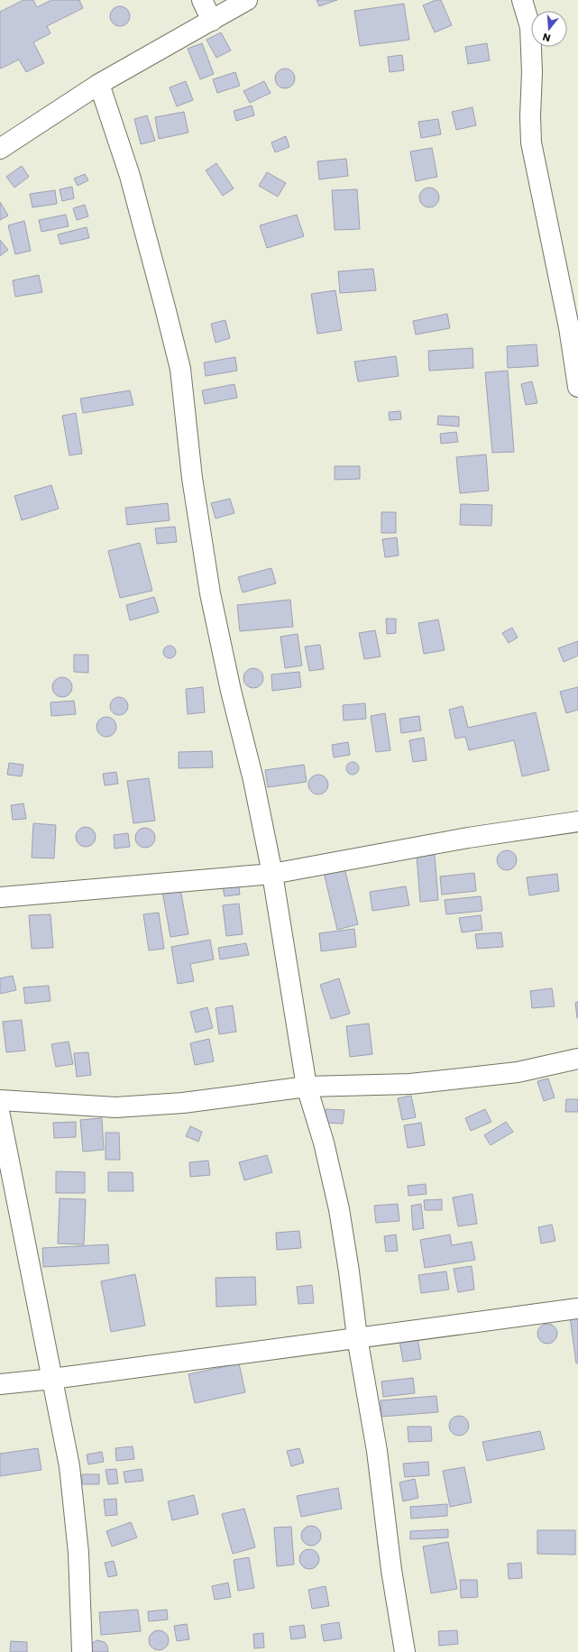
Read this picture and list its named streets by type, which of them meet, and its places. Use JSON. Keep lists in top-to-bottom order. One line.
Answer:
{"north":"bottom"}
